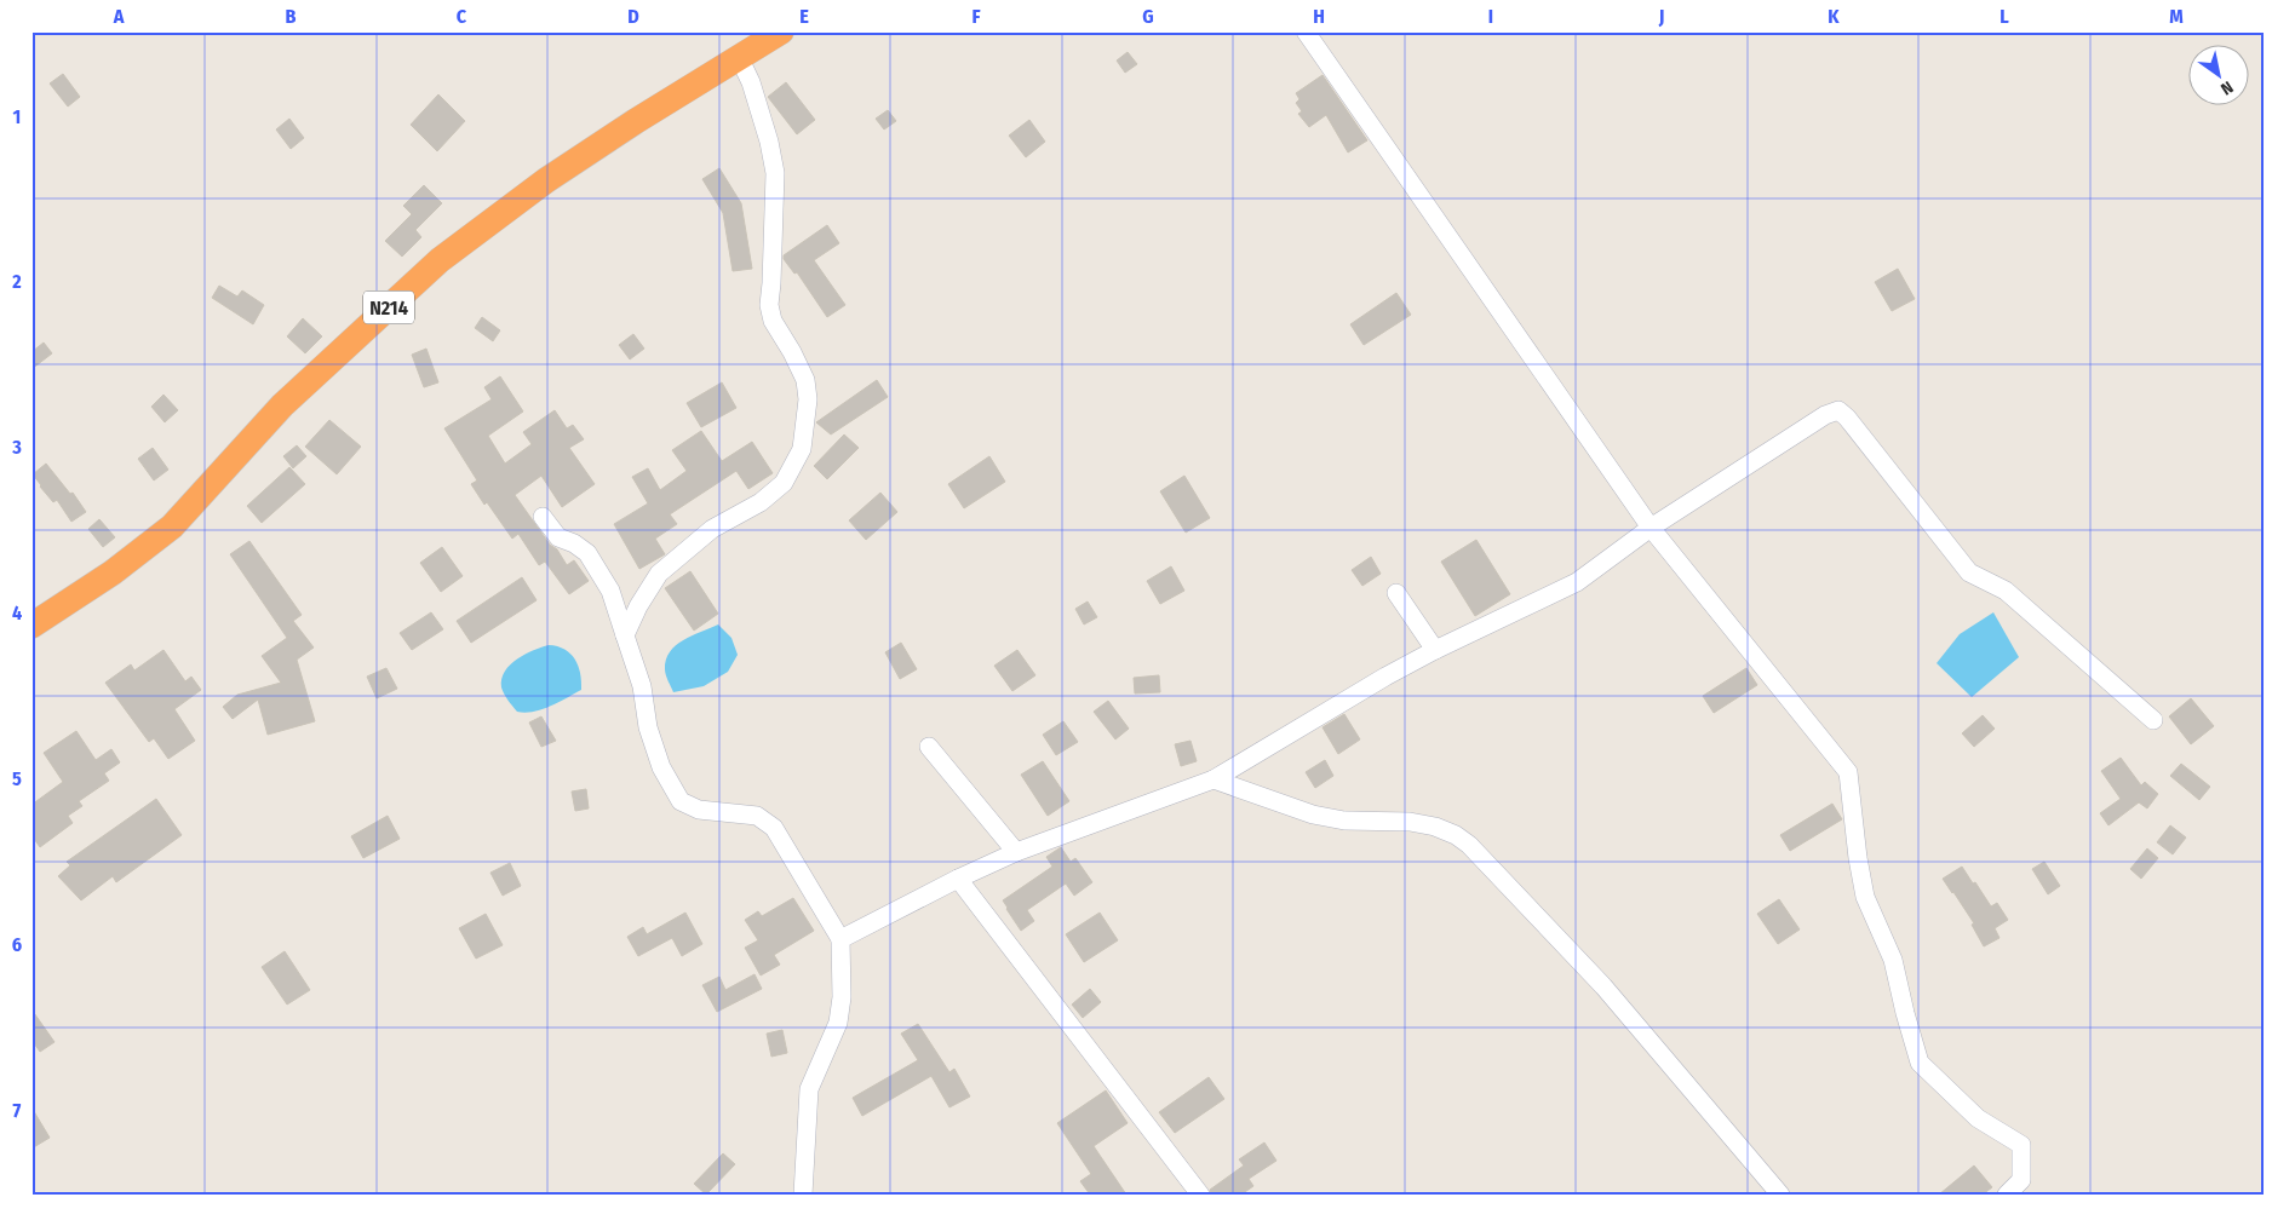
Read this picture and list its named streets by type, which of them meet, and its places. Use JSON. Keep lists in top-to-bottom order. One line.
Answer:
{"streets":{"highway":["N214"]},"north":"bottom right","grid":{"columns":["A","B","C","D","E","F","G","H","I","J","K","L","M"],"rows":["1","2","3","4","5","6","7"]}}
